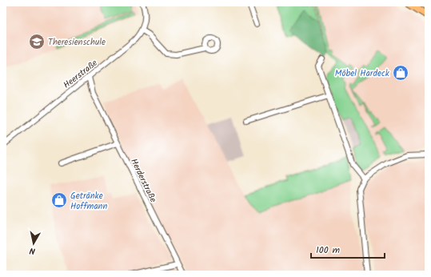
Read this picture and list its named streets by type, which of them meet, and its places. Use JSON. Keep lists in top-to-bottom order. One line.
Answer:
{"streets":{"street":["Heerstraße","Herderstraße"]},"crossings":[["Heerstraße","Herderstraße"]],"places":{"school or university":["Theresienschule"],"shop":["Möbel Hardeck","Getränke Hoffmann"]},"scale_bar":"100 m","north":"bottom"}
